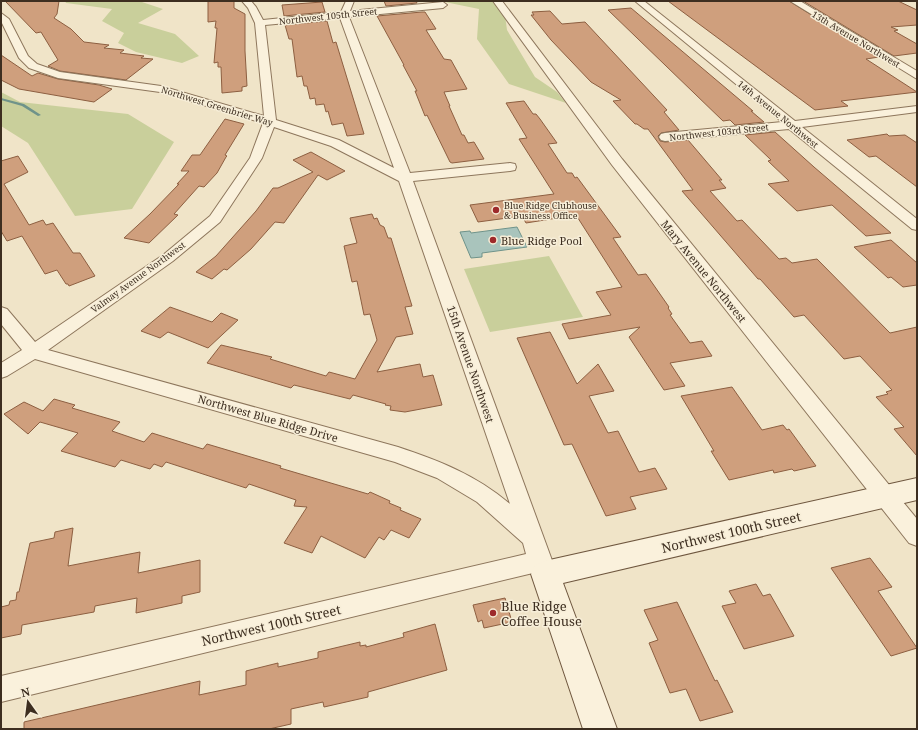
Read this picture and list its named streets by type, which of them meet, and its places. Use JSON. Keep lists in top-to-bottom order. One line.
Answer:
{"streets":{"main road":["15th Avenue Northwest","Northwest 100th Street"],"street":["Northwest 105th Street","13th Avenue Northwest","Northwest Greenbrier Way","14th Avenue Northwest","Northwest 103rd Street","Mary Avenue Northwest","Valmay Avenue Northwest","Northwest Blue Ridge Drive"]},"crossings":[["Northwest 105th Street","Valmay Avenue Northwest"],["Northwest 105th Street","15th Avenue Northwest"],["Northwest Greenbrier Way","Valmay Avenue Northwest"],["Northwest Greenbrier Way","15th Avenue Northwest"],["14th Avenue Northwest","Northwest 103rd Street"],["Mary Avenue Northwest","Northwest 100th Street"],["Valmay Avenue Northwest","Northwest Blue Ridge Drive"],["15th Avenue Northwest","Northwest Blue Ridge Drive"],["15th Avenue Northwest","Northwest 100th Street"]],"places":["Blue Ridge Clubhouse & Business Office","Blue Ridge Pool","Blue Ridge Coffee House"],"north":"top"}
